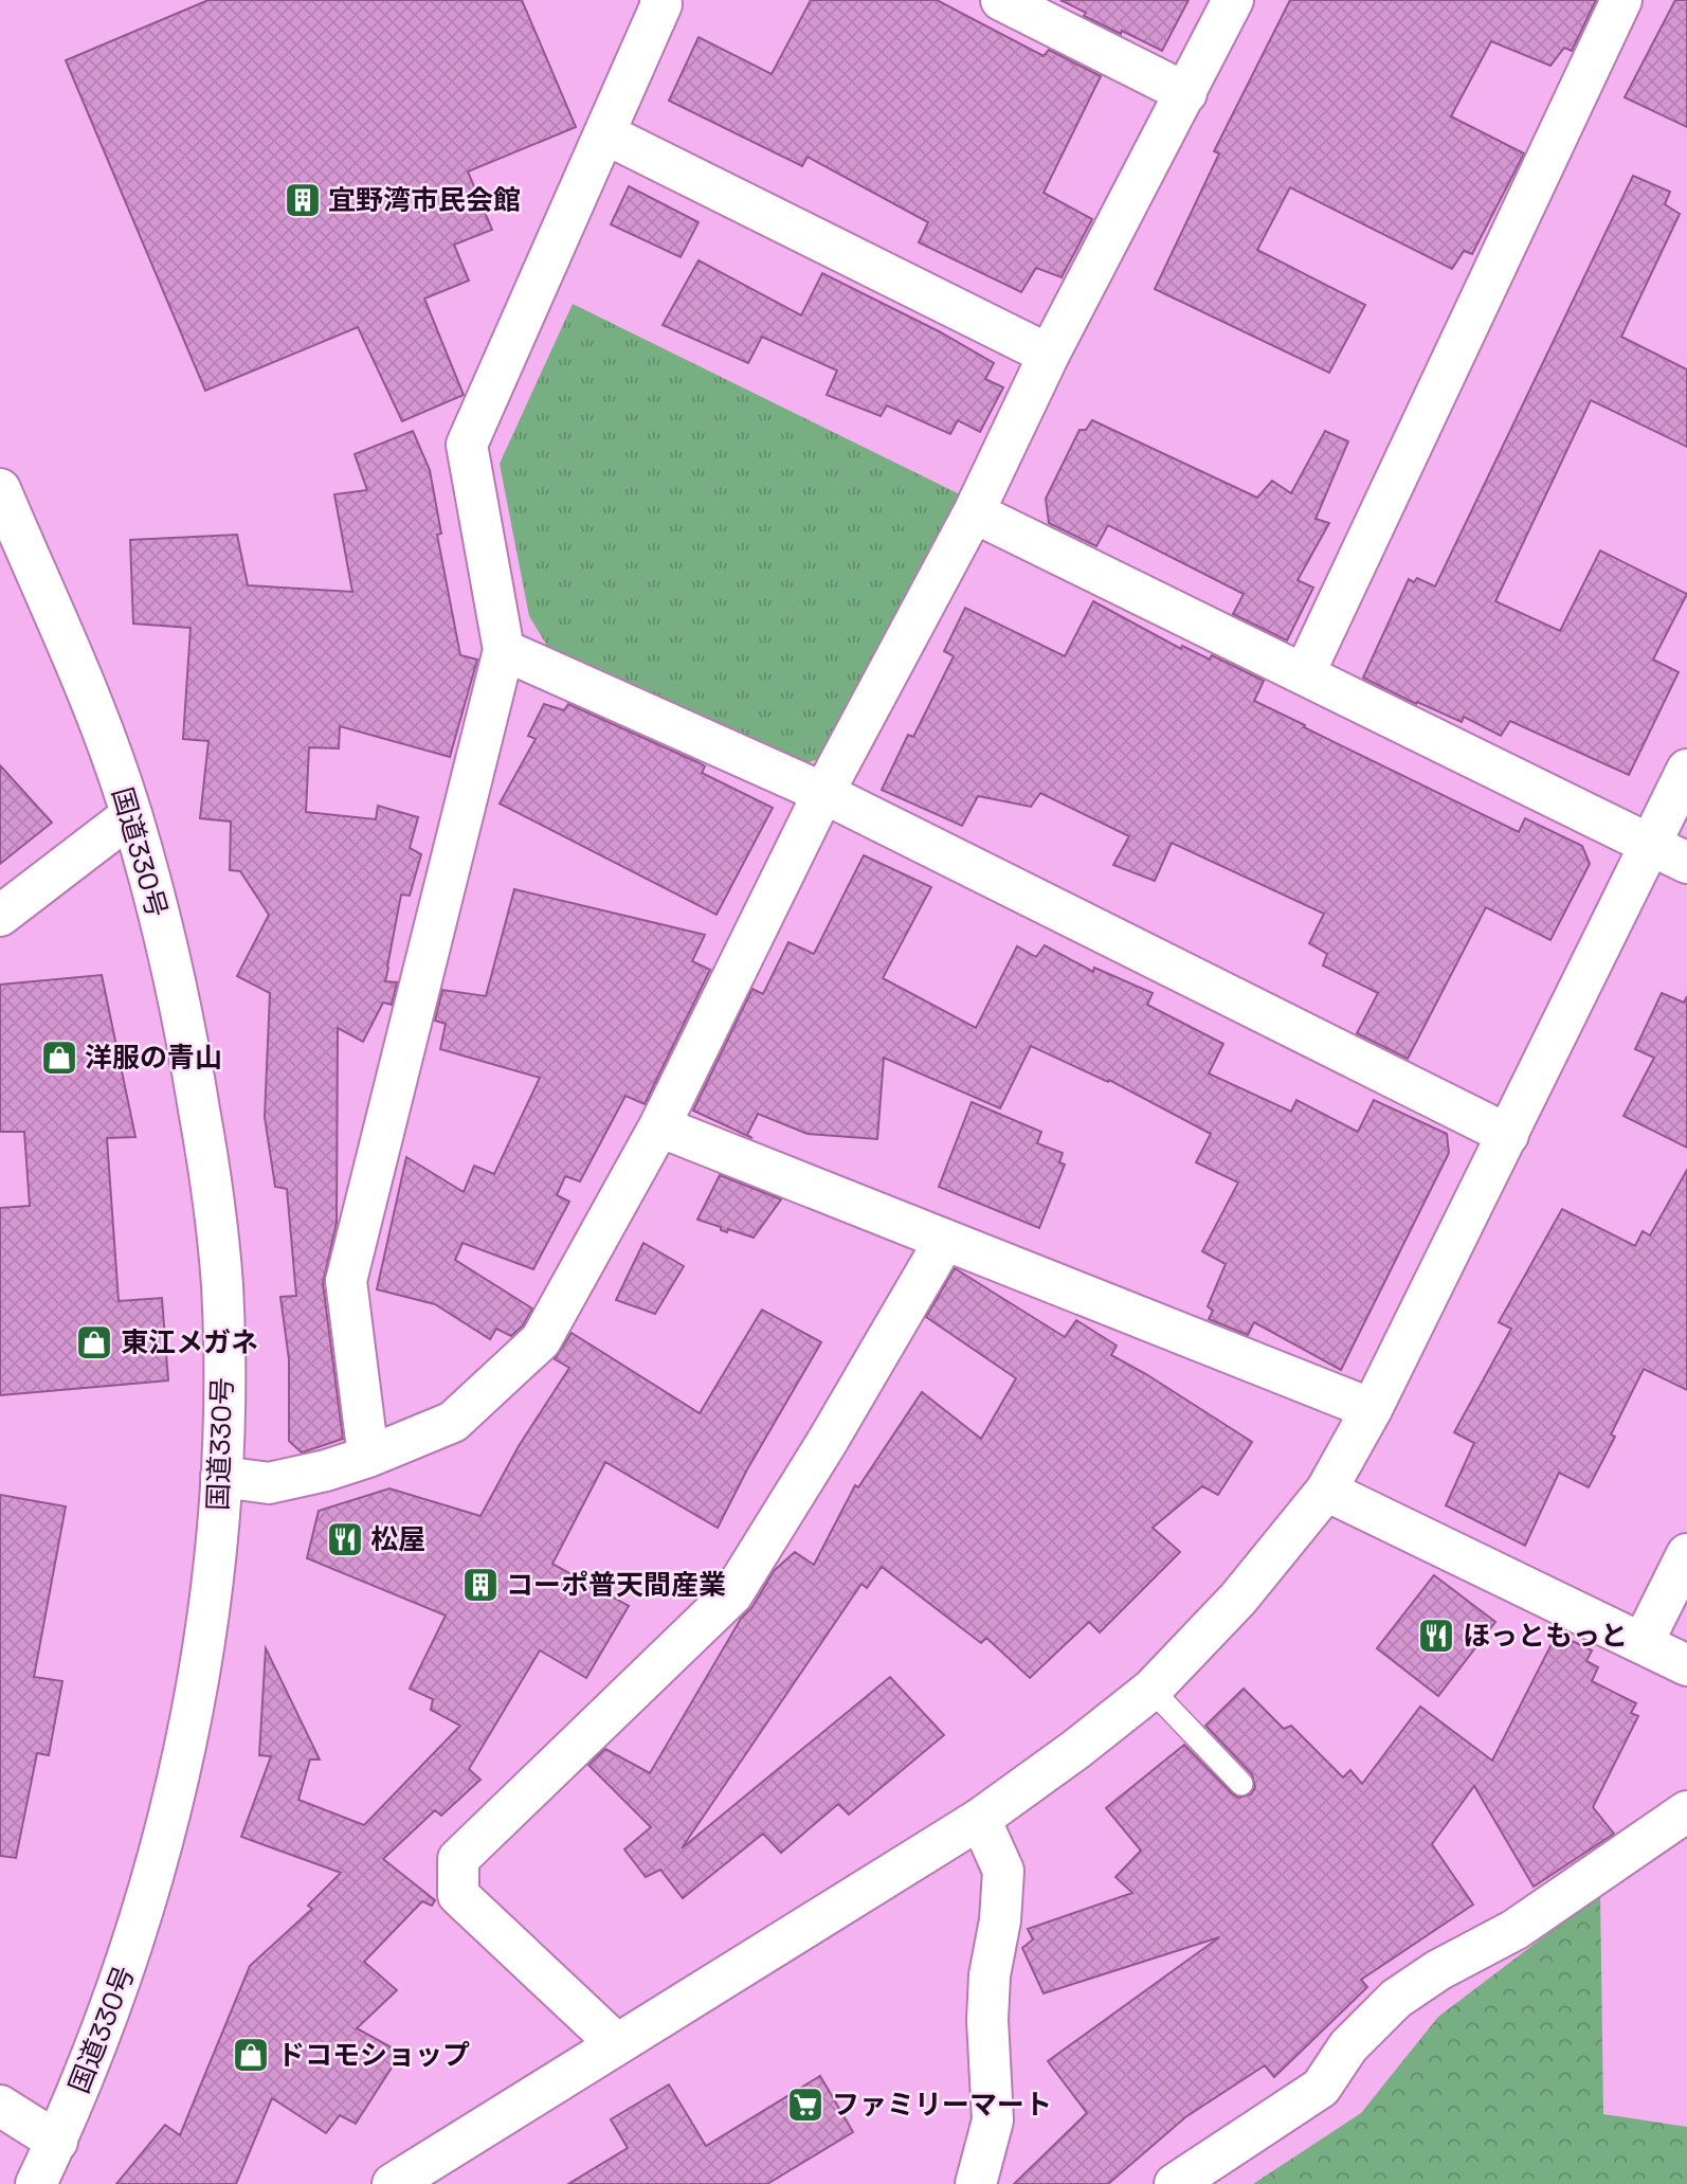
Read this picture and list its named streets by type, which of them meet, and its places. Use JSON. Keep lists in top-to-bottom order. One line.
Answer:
{"streets":{"main road":["国道330号"]},"places":{"building":["宜野湾市民会館","コーポ普天間産業"],"shop":["洋服の青山","東江メガネ","ドコモショップ"],"restaurant":["松屋","ほっともっと"],"supermarket":["ファミリーマート"]}}
